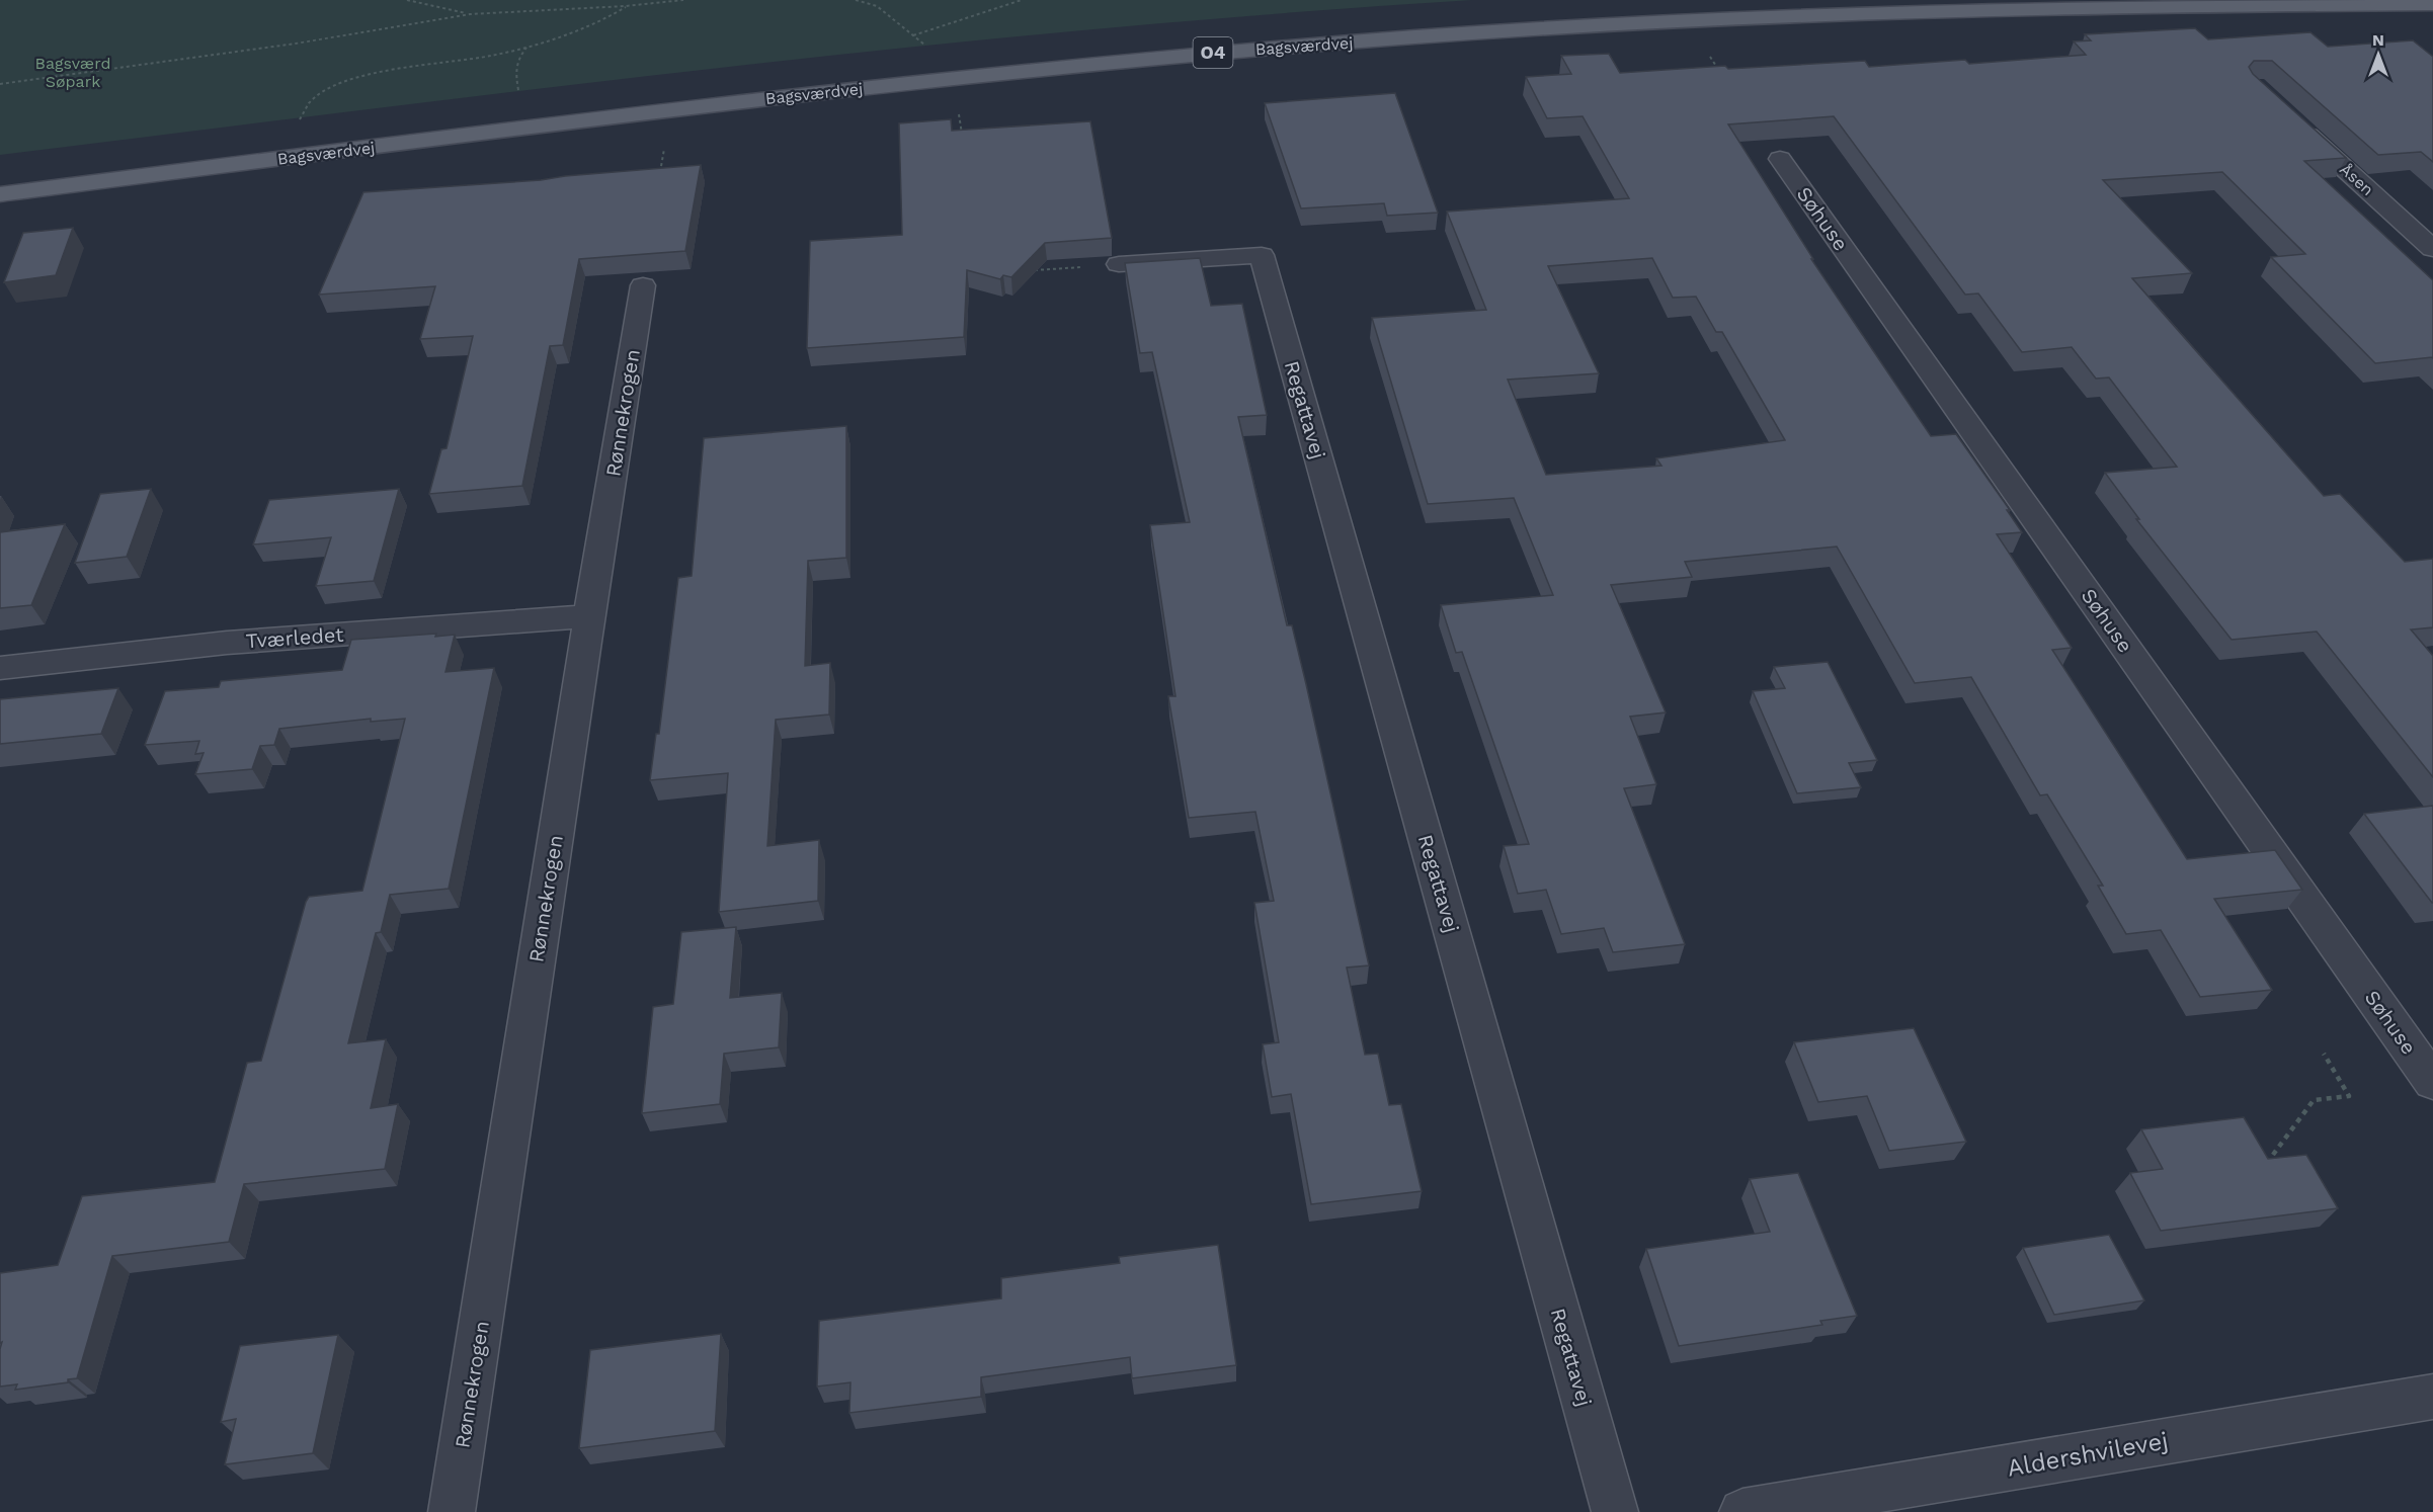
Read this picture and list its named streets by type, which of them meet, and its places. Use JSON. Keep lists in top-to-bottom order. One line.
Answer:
{"streets":{"main road":["Bagsværdvej","O4"],"street":["Åsen","Søhuse","Regattavej","Rønnekrogen","Tværledet","Aldershvilevej"]},"crossings":[["Rønnekrogen","Tværledet"]],"parks":["Bagsværd Søpark"],"north":"top"}
